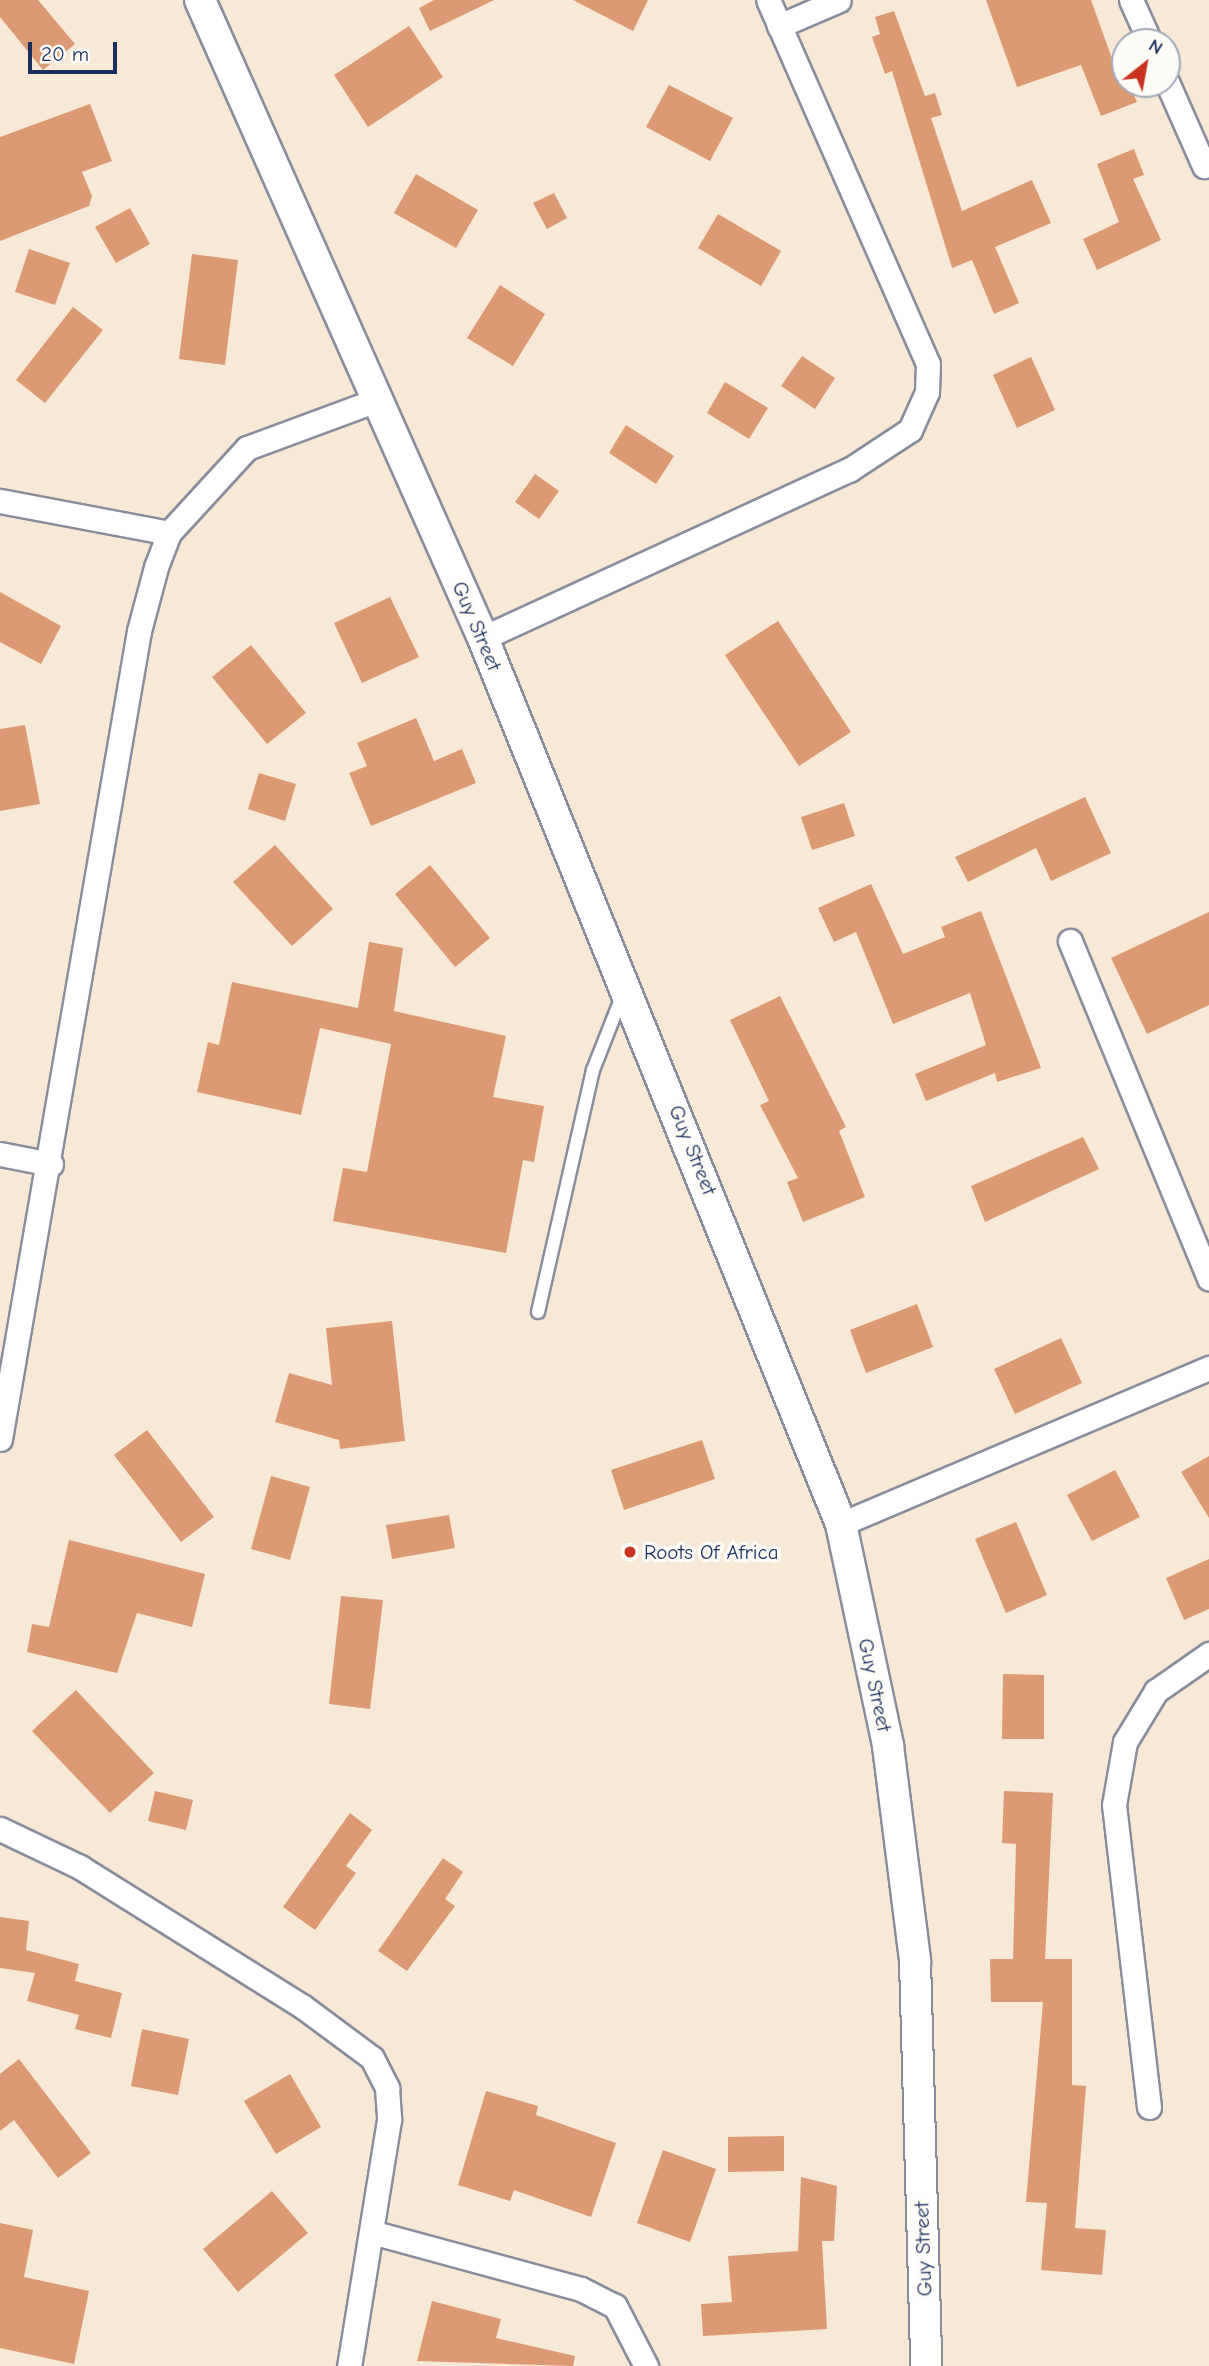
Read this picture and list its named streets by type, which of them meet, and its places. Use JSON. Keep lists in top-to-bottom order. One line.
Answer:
{"streets":{"street":["Guy Street"]},"places":["Roots Of Africa"],"scale_bar":"20 m","north":"top right"}
